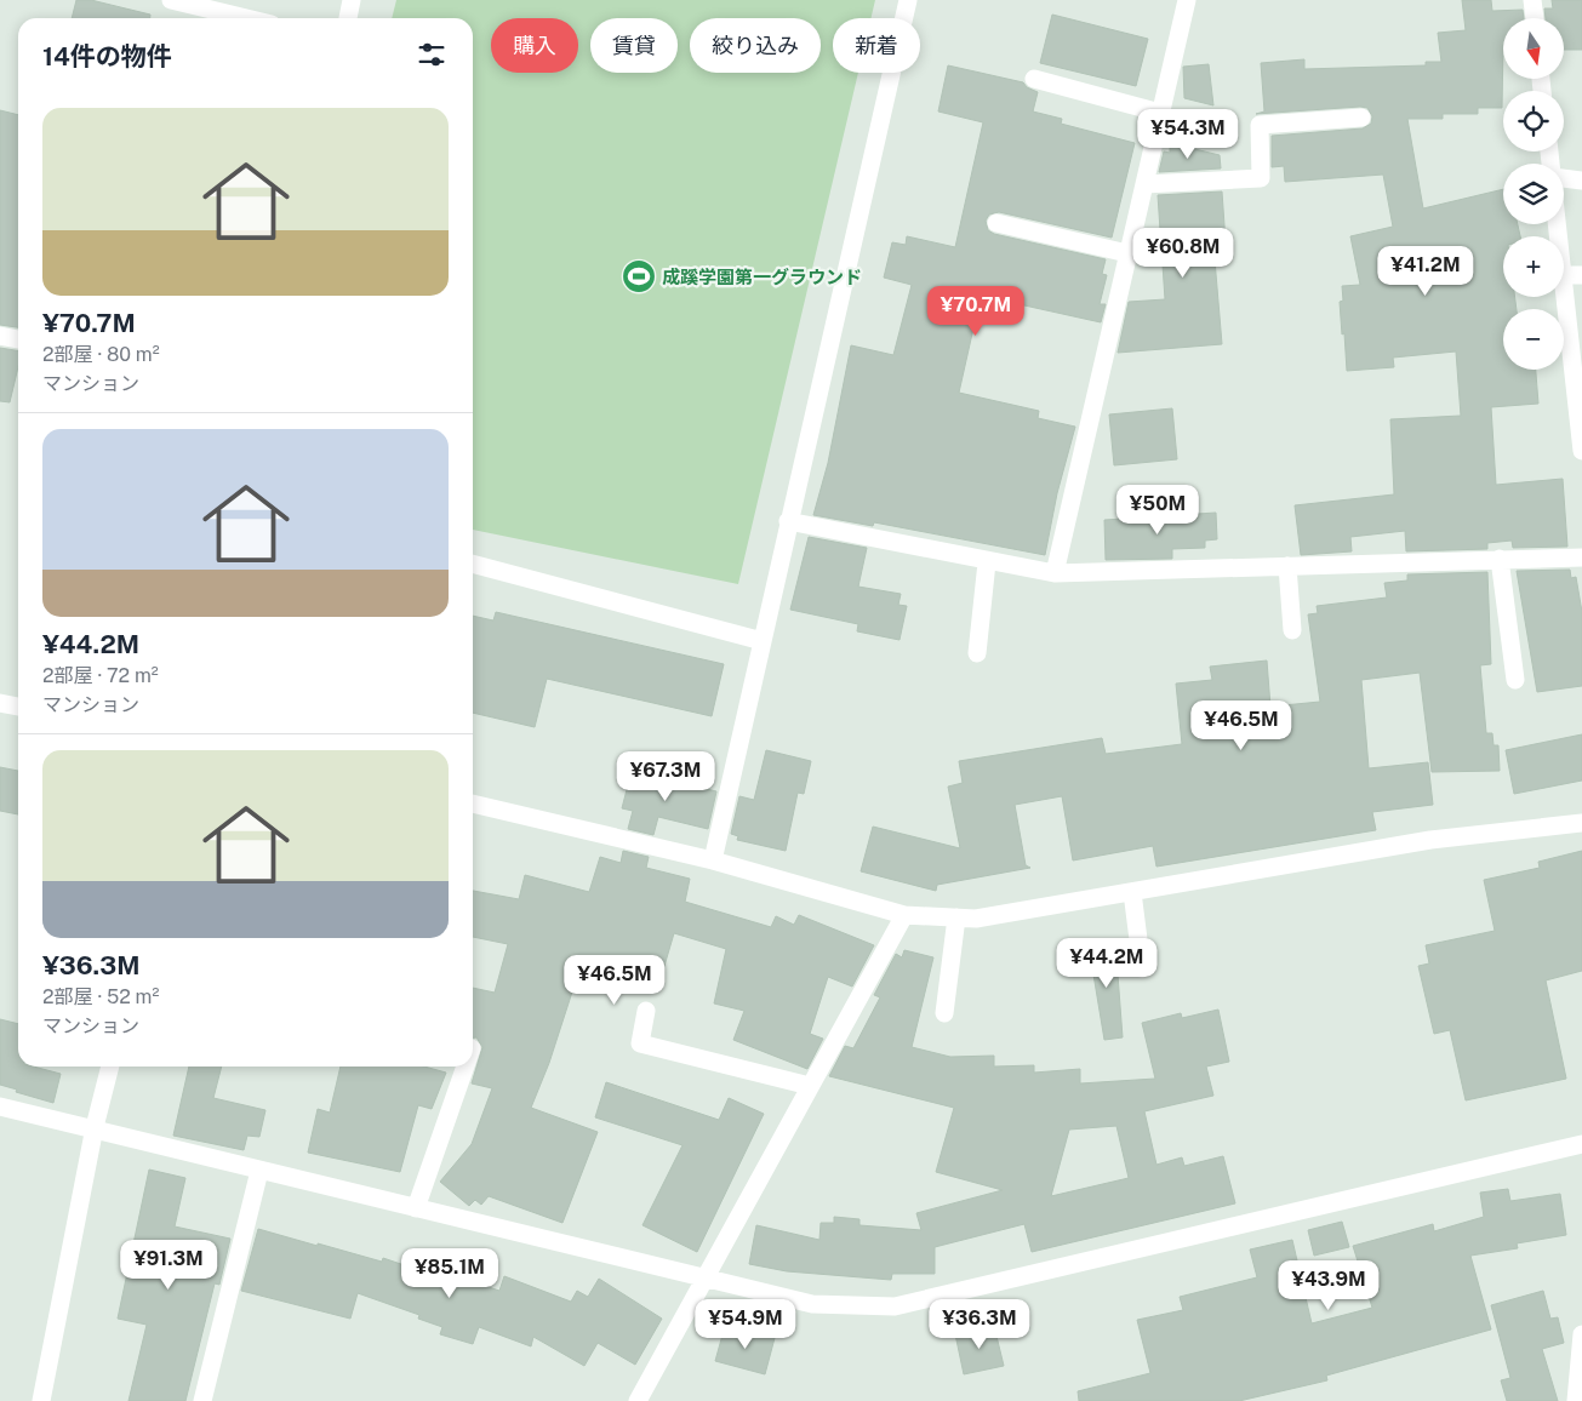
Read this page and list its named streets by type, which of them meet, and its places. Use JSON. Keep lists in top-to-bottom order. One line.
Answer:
{"places":{"sports":["成蹊学園第一グラウンド"]},"north":"bottom","page":{"map_buttons":["+","−"],"chip":["購入","賃貸","絞り込み","新着"],"heading":"14件の物件","list":[{"name":"¥70.7M","note":"2部屋 · 80 m² · マンション"},{"name":"¥44.2M","note":"2部屋 · 72 m² · マンション"},{"name":"¥36.3M","note":"2部屋 · 52 m² · マンション"}],"price":["¥54.3M","¥60.8M","¥41.2M","¥70.7M","¥50M","¥46.5M","¥67.3M","¥44.2M","¥46.5M","¥91.3M","¥85.1M","¥43.9M","¥54.9M","¥36.3M"]}}
